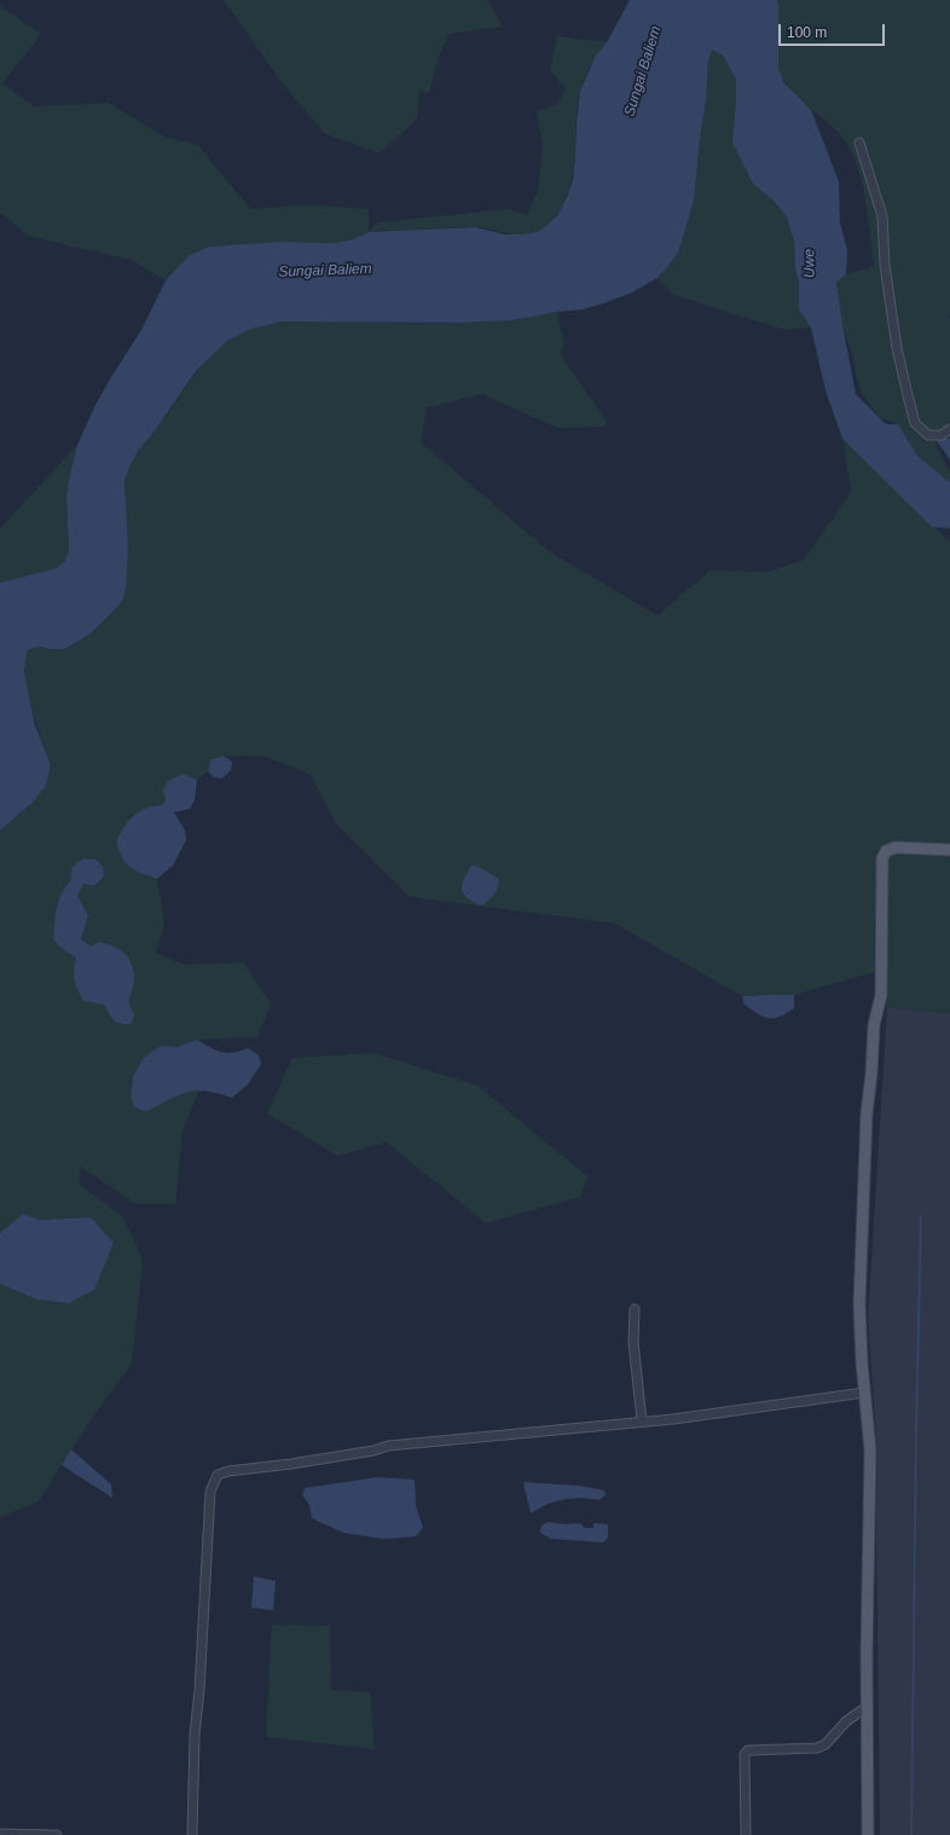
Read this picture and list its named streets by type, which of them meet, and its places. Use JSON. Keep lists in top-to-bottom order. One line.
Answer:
{"water":["Sungai Baliem","Uwe"],"scale_bar":"100 m"}
